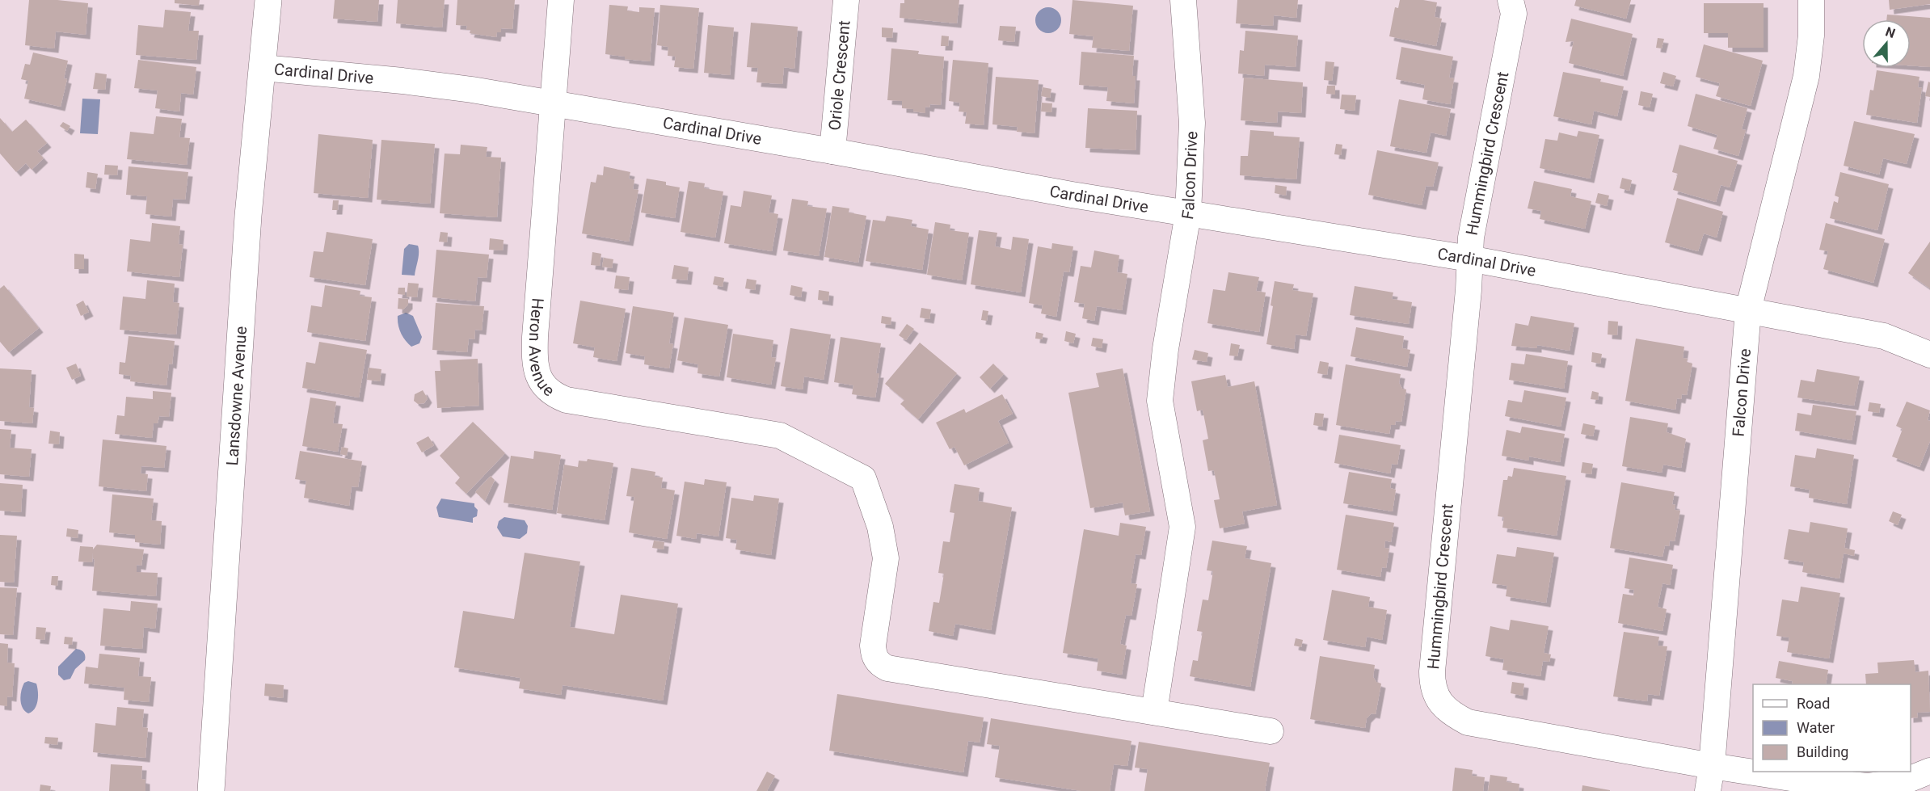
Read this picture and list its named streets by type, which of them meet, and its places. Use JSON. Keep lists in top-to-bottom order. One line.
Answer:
{"streets":{"main road":["Lansdowne Avenue"],"street":["Cardinal Drive","Oriole Crescent","Hummingbird Crescent","Falcon Drive","Heron Avenue"]},"crossings":[["Cardinal Drive","Oriole Crescent"],["Cardinal Drive","Hummingbird Crescent"],["Cardinal Drive","Falcon Drive"],["Cardinal Drive","Heron Avenue"],["Cardinal Drive","Lansdowne Avenue"],["Hummingbird Crescent","Falcon Drive"],["Falcon Drive","Heron Avenue"]],"legend":["Road","Water","Building"],"north":"top"}
